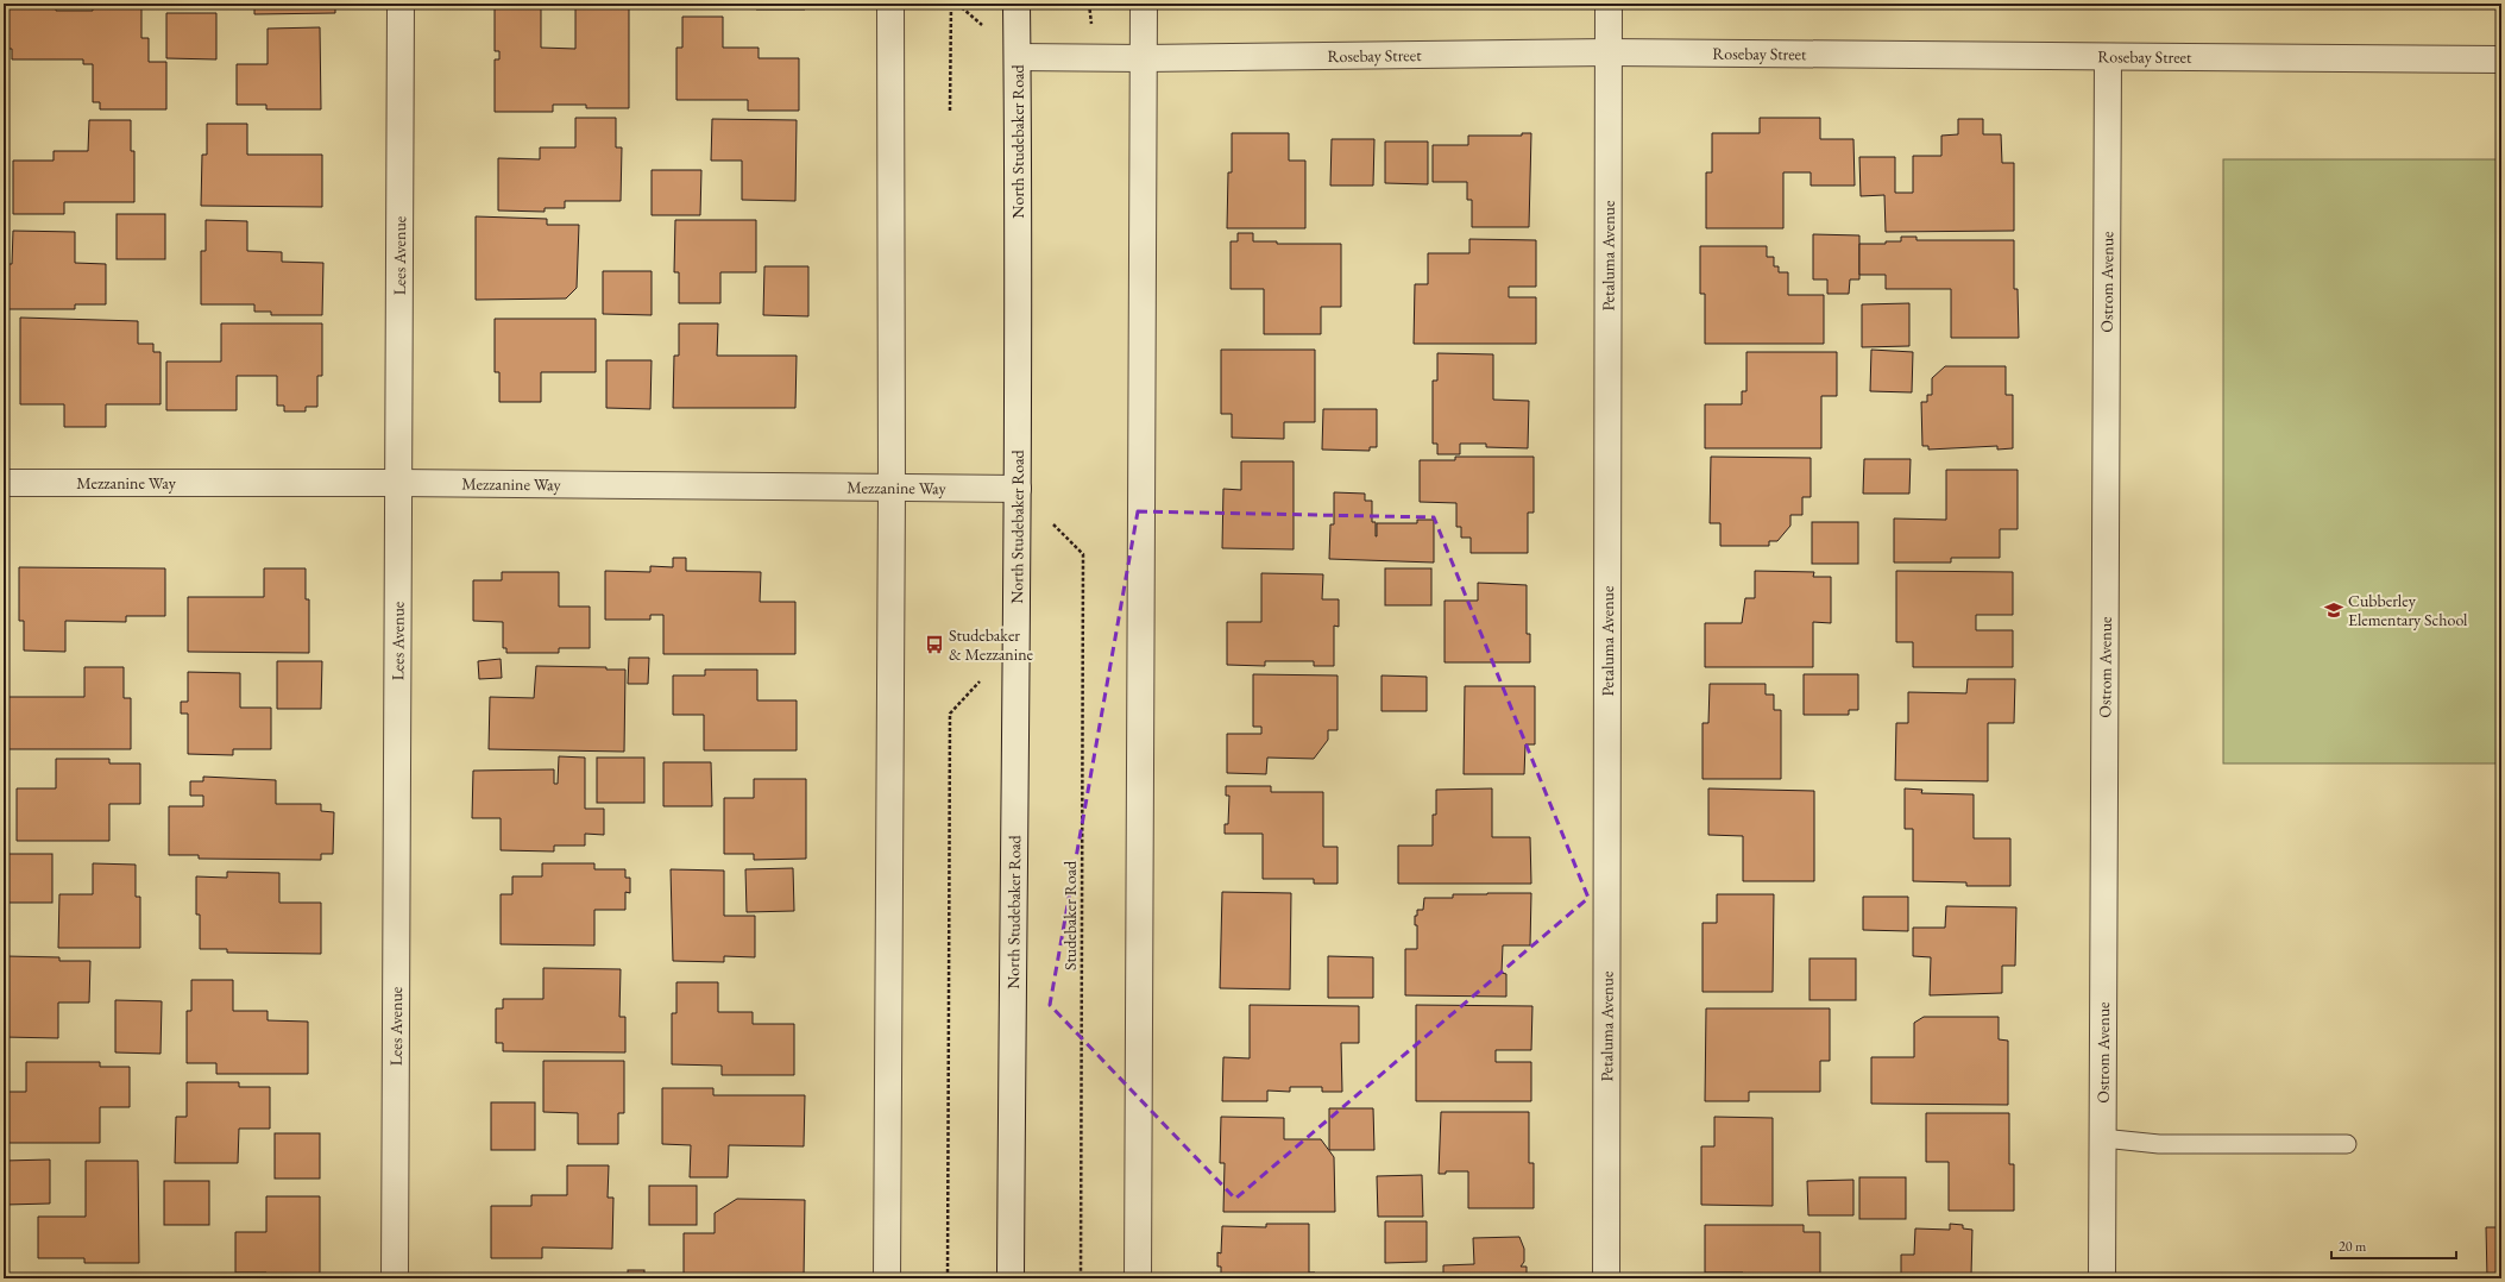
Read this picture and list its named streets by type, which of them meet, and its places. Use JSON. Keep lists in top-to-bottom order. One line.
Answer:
{"streets":{"street":["Rosebay Street","North Studebaker Road","Lees Avenue","Petaluma Avenue","Ostrom Avenue","Mezzanine Way"],"path":["Studebaker Road"]},"crossings":[["Rosebay Street","North Studebaker Road"],["Rosebay Street","Petaluma Avenue"],["Rosebay Street","Ostrom Avenue"],["North Studebaker Road","Mezzanine Way"],["Lees Avenue","Mezzanine Way"]],"places":{"school or university":["Cubberley Elementary School"],"bus stop":["Studebaker & Mezzanine"]},"scale_bar":"20 m"}
